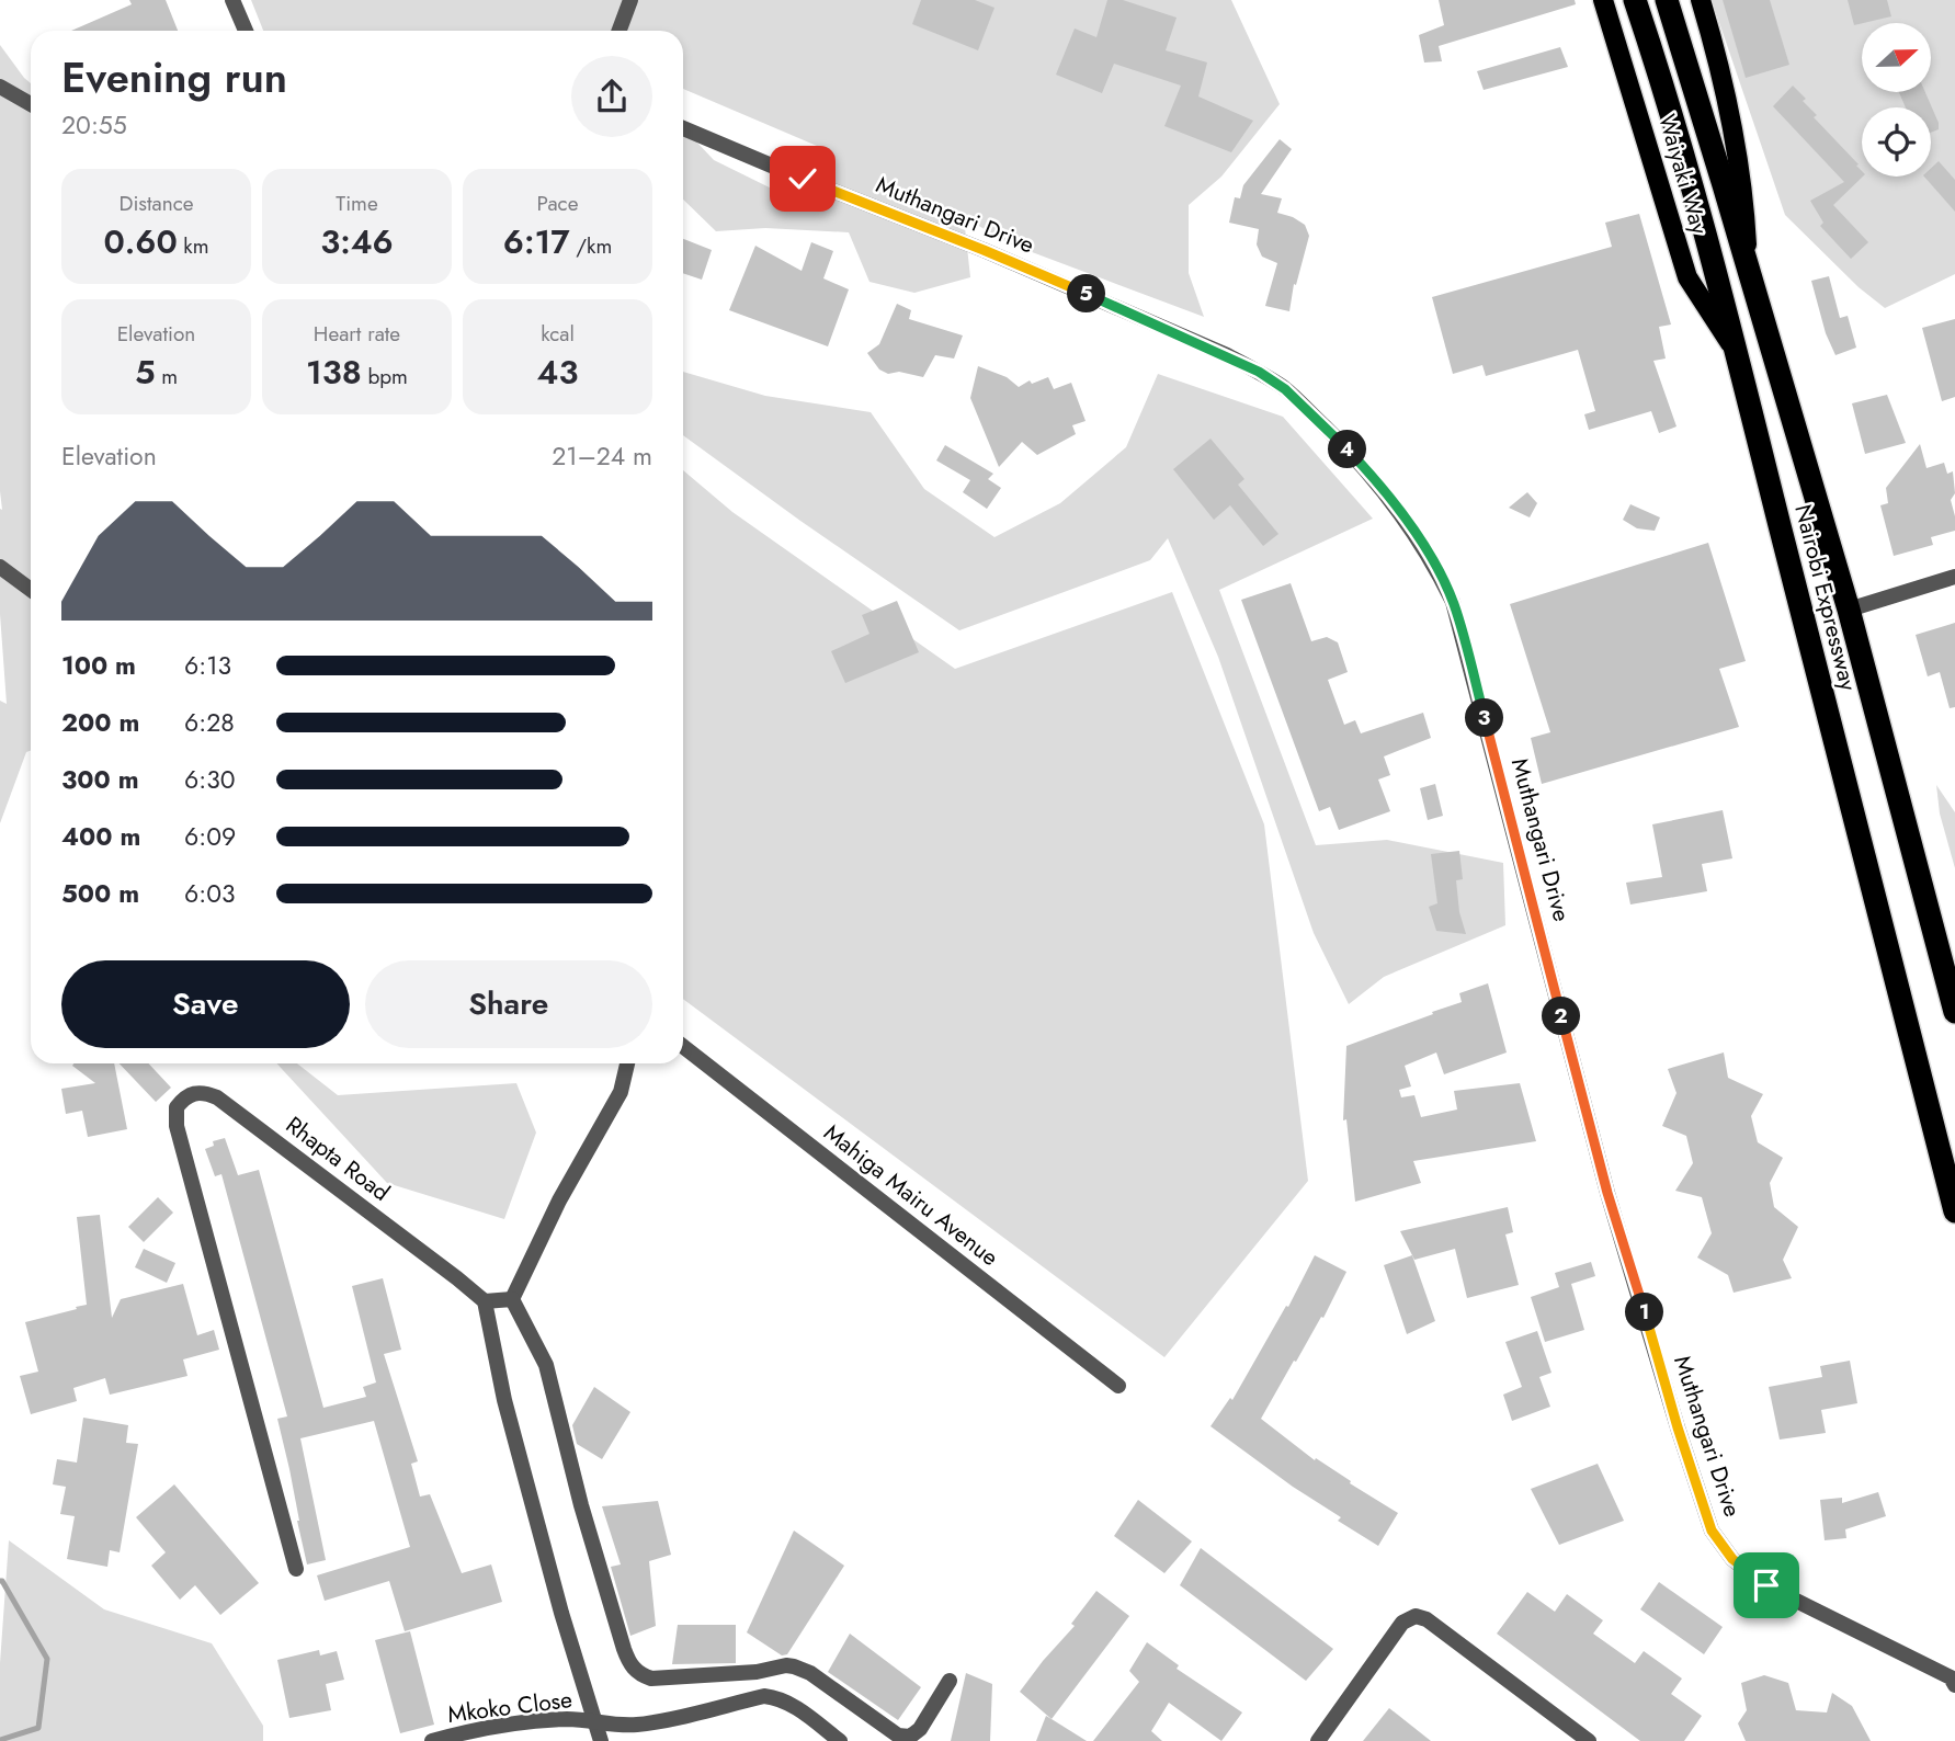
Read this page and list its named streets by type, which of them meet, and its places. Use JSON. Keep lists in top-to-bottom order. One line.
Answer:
{"streets":{"highway":["Nairobi Expressway"],"main road":["Waiyaki Way"],"street":["Muthangari Drive","Rhapta Road","Mahiga Mairu Avenue","Mkoko Close"]},"crossings":[["Waiyaki Way","Nairobi Expressway"]],"north":"right","page":{"heading":["Evening run","20:55"],"stats":[["Distance","0.60 km"],["Time","3:46"],["Pace","6:17 /km"],["Elevation","5 m"],["Heart rate","138 bpm"],["kcal","43"]],"pins":["5","4","3","2","1"],"chart":["Elevation","21–24 m"],"list":[{"name":"100 m","note":"6:13"},{"name":"200 m","note":"6:28"},{"name":"300 m","note":"6:30"},{"name":"400 m","note":"6:09"},{"name":"500 m","note":"6:03"}],"buttons":["Save","Share"]}}
